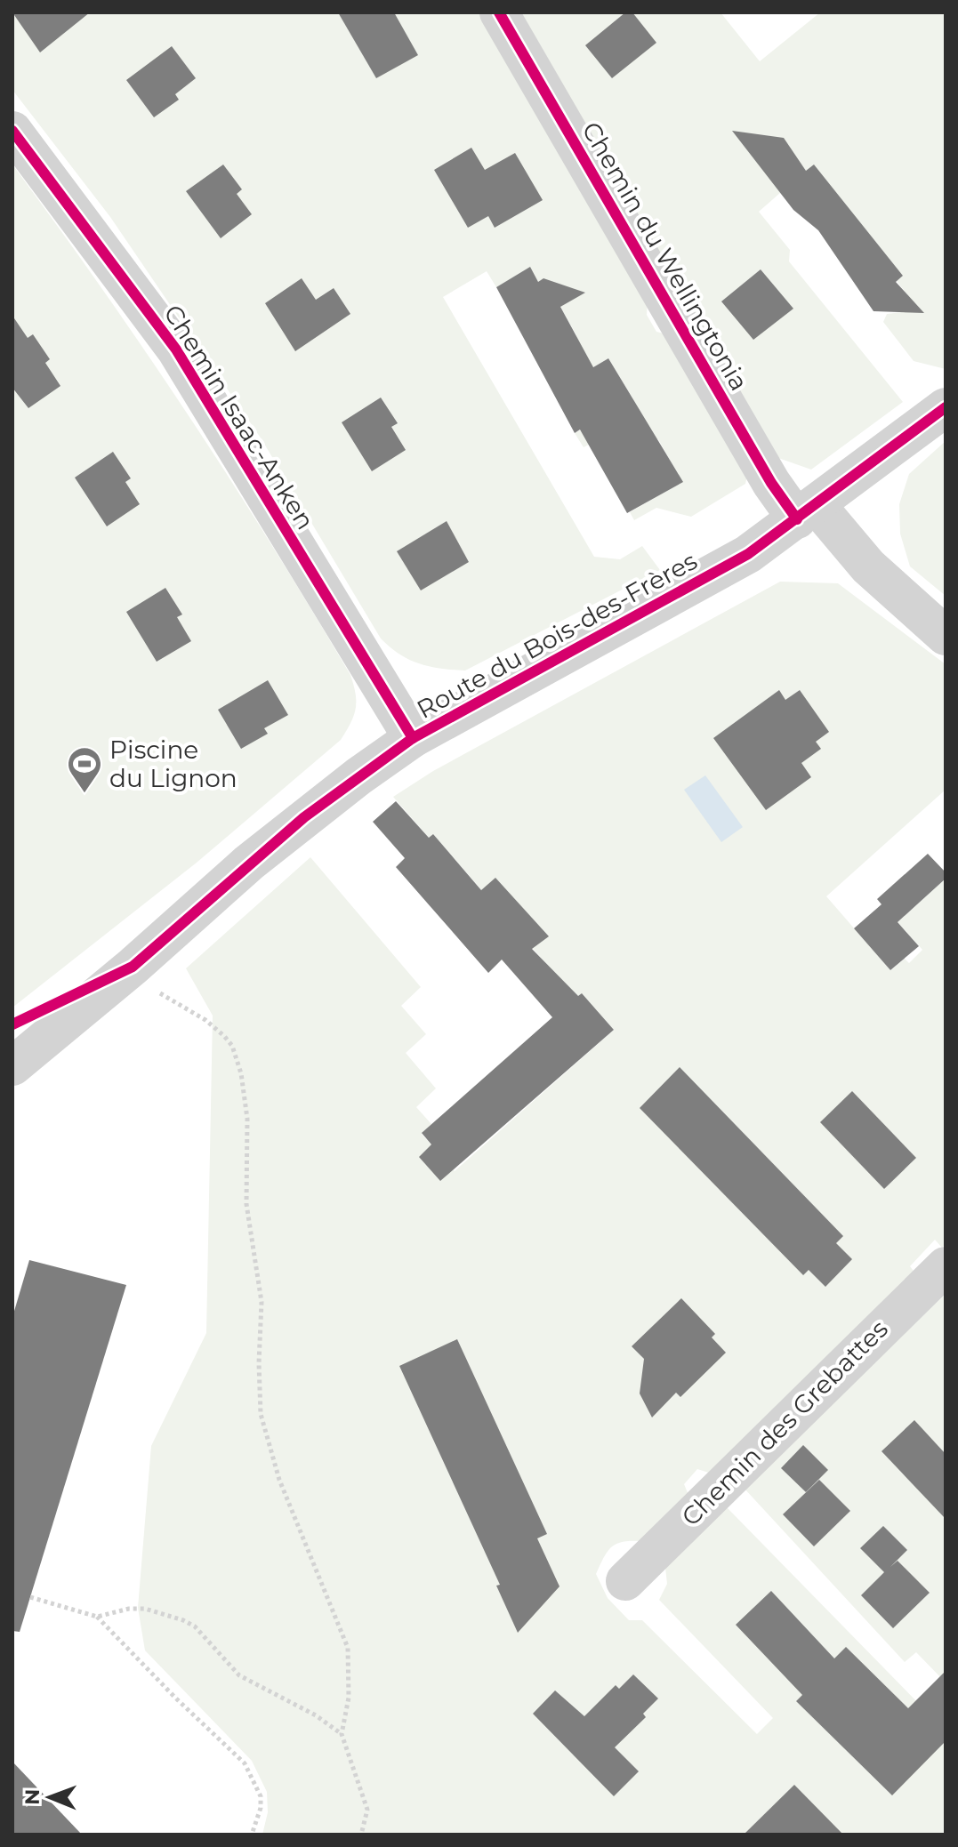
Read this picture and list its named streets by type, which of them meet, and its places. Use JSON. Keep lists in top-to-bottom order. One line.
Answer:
{"streets":{"street":["Chemin du Wellingtonia","Chemin Isaac-Anken","Route du Bois-des-Frères","Chemin des Grebattes"]},"crossings":[["Chemin du Wellingtonia","Route du Bois-des-Frères"],["Chemin Isaac-Anken","Route du Bois-des-Frères"]],"places":{"sports":["Piscine du Lignon"]},"north":"left"}
